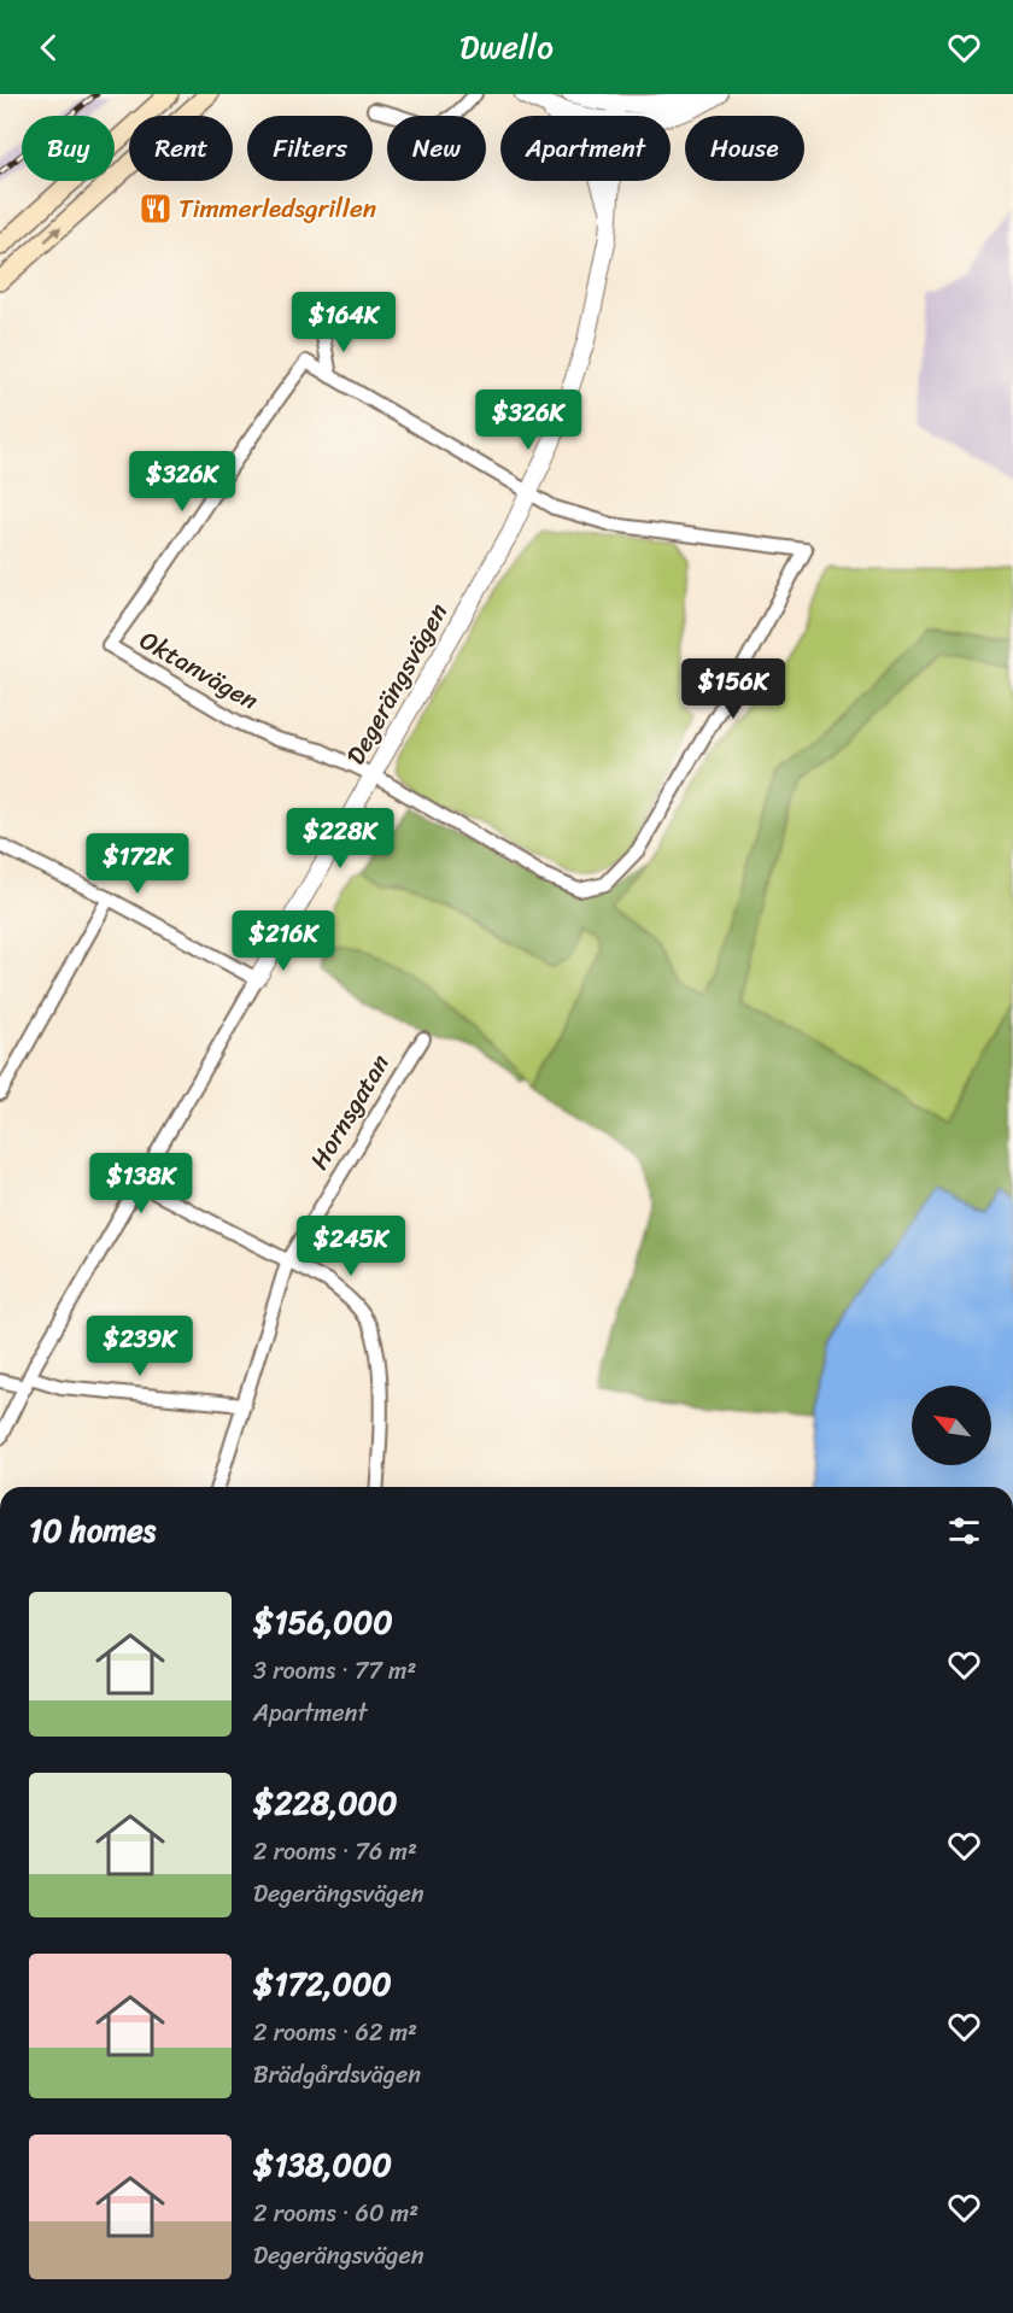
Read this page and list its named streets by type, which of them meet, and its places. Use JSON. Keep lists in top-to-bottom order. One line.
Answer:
{"streets":{"street":["Oktanvägen","Degerängsvägen","Hornsgatan"]},"crossings":[["Oktanvägen","Degerängsvägen"]],"places":{"restaurant":["Timmerledsgrillen"]},"north":"top left","page":{"header":"Dwello","chip":["Buy","Rent","Filters","New","Apartment","House"],"price":["$164K","$326K","$326K","$156K","$228K","$172K","$216K","$138K","$245K","$239K"],"heading":"10 homes","list":[{"name":"$156,000","note":"3 rooms · 77 m² · Apartment"},{"name":"$228,000","note":"2 rooms · 76 m² · Degerängsvägen"},{"name":"$172,000","note":"2 rooms · 62 m² · Brädgårdsvägen"},{"name":"$138,000","note":"2 rooms · 60 m² · Degerängsvägen"}]}}
